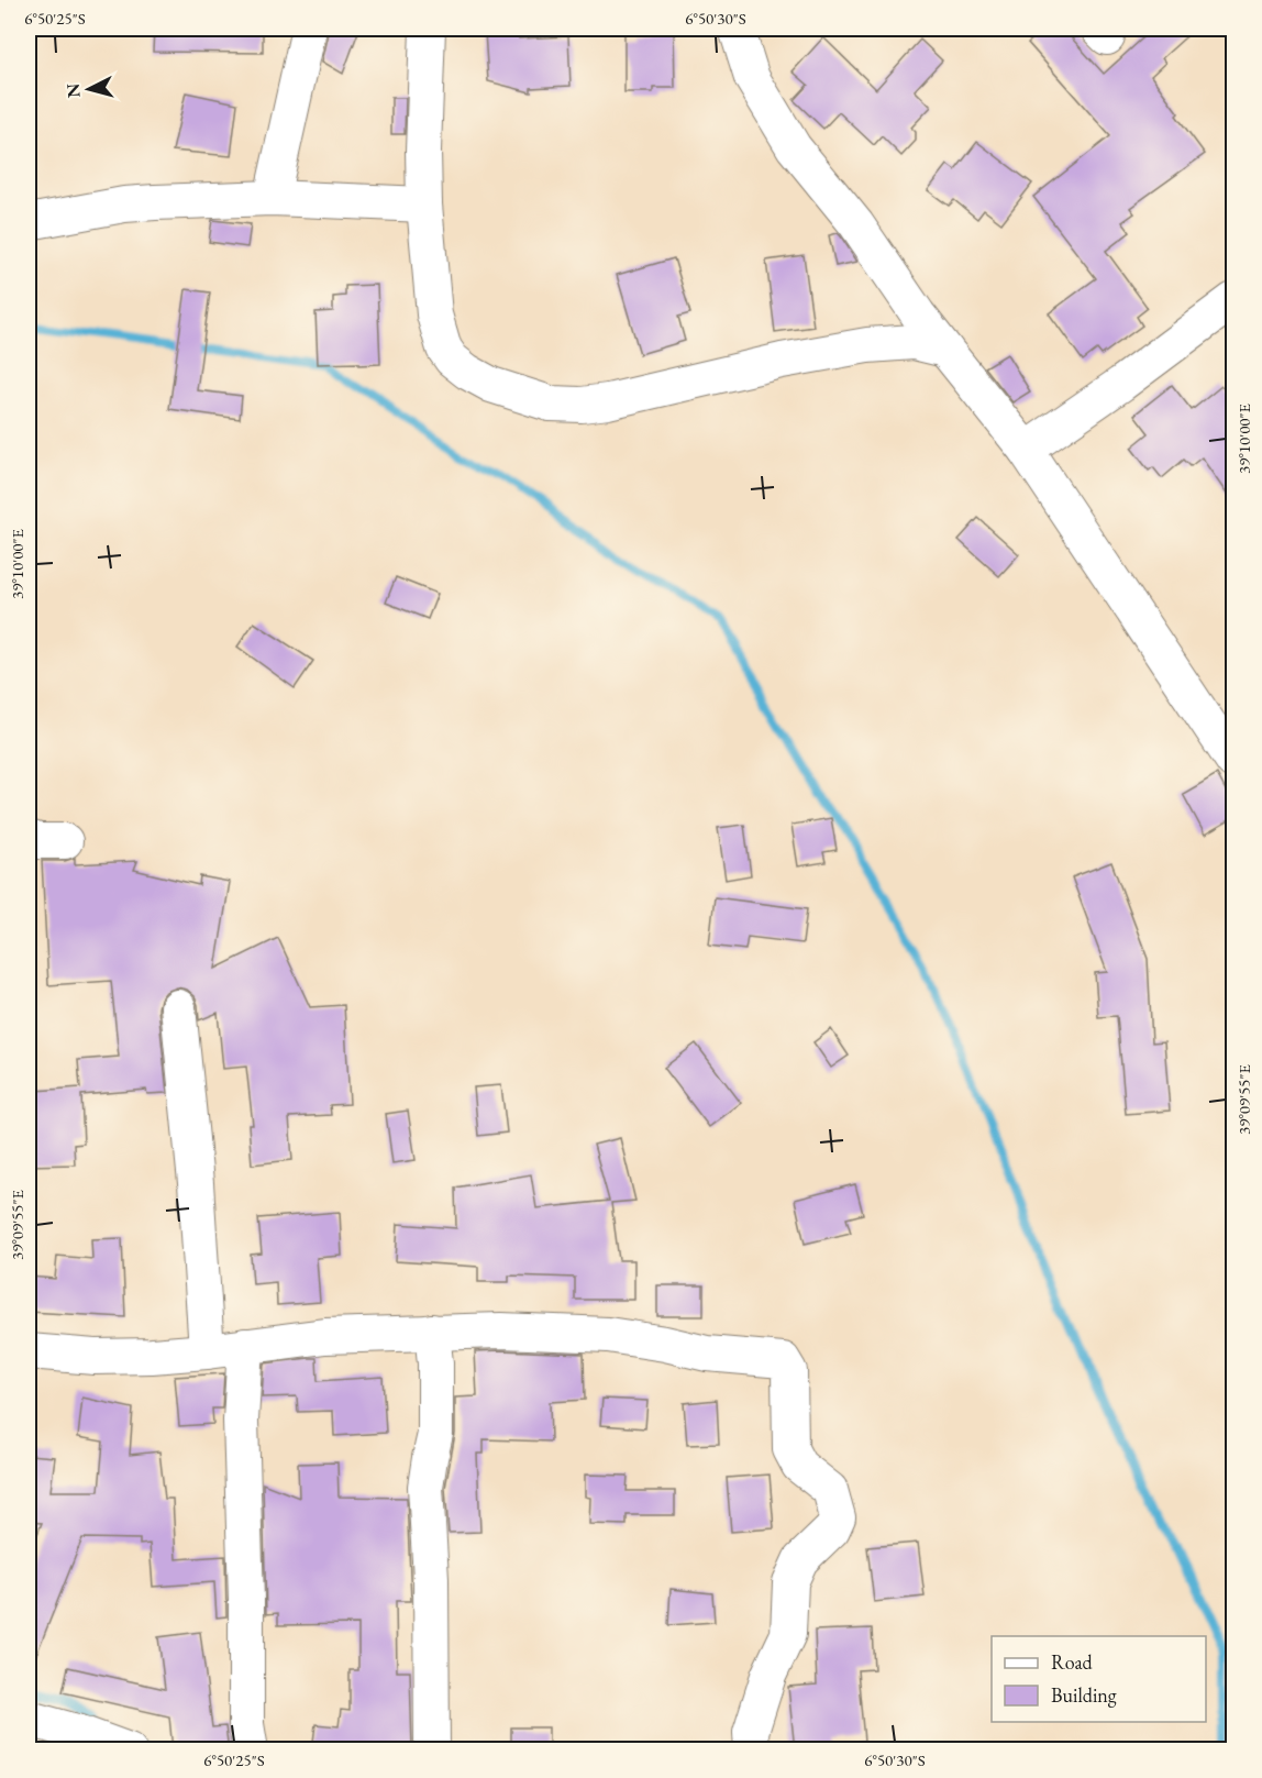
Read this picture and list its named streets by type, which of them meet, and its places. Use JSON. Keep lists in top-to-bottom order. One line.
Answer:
{"legend":["Road","Building"],"north":"left","coordinates":["6°50'25\"S","6°50'30\"S","39°10'00\"E","39°09'55\"E"]}
